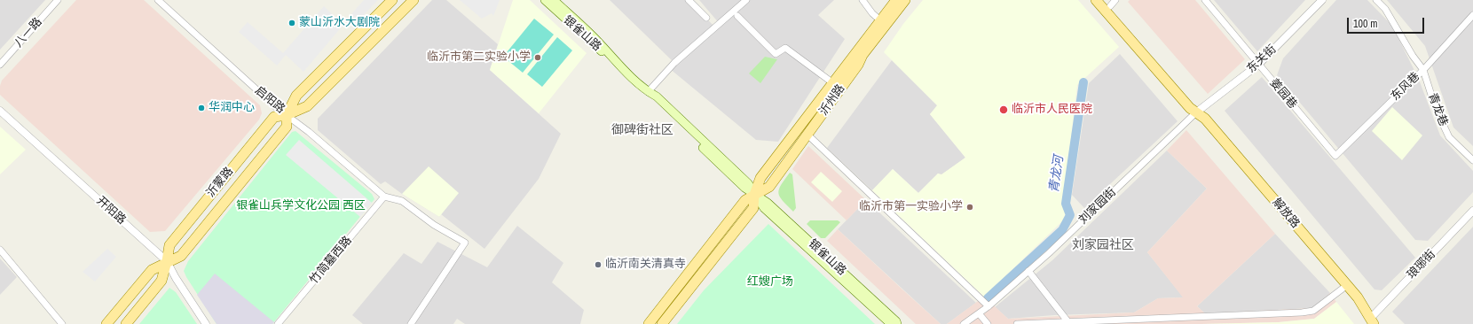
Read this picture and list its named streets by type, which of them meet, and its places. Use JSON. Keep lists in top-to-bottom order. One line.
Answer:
{"streets":{"main road":["银雀山路","沂州路","沂蒙路","解放路"],"street":["八一路","东关街","东风巷","姜园巷","启阳路","青龙巷","刘家园街","开阳路","竹简墓西路","琅琊街"]},"crossings":[["银雀山路","沂州路"],["东关街","姜园巷"],["东关街","刘家园街"],["东关街","解放路"],["东风巷","姜园巷"],["东风巷","青龙巷"],["启阳路","沂蒙路"],["启阳路","竹简墓西路"],["沂蒙路","开阳路"],["刘家园街","解放路"],["解放路","琅琊街"]],"districts":["御碑街社区","刘家园社区"],"water":["青龙河"],"parks":["银雀山兵学文化公园 西区","红嫂广场"],"places":["蒙山沂水大剧院","临沂市第二实验小学","华润中心","临沂市人民医院","临沂市第一实验小学","临沂南关清真寺"],"scale_bar":"100 m"}
